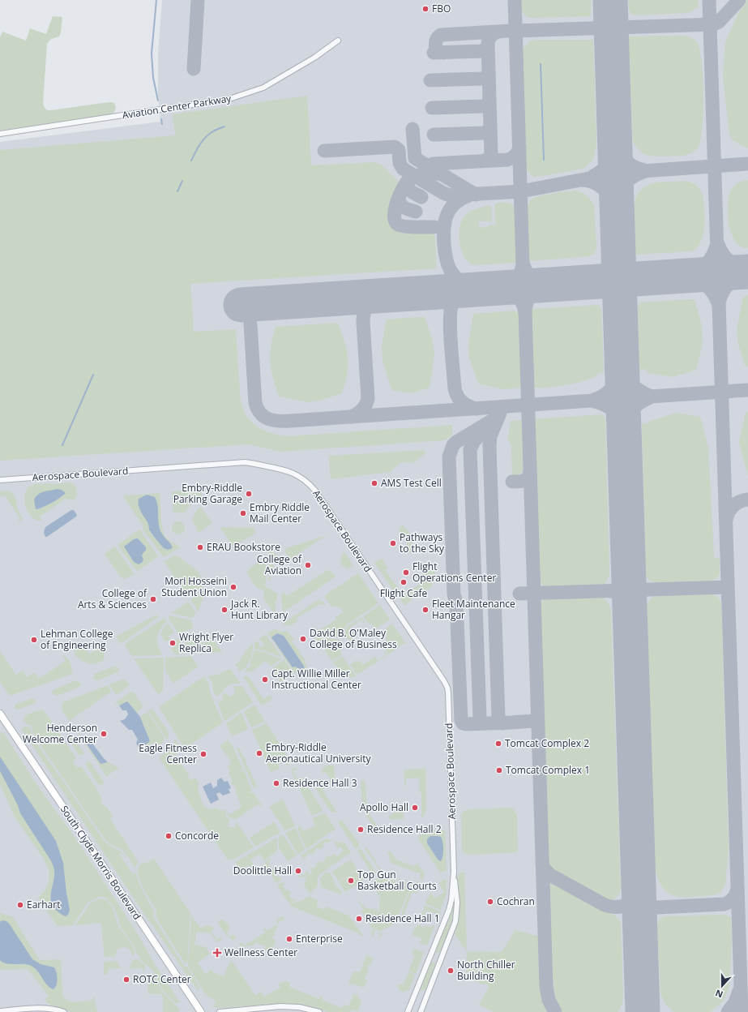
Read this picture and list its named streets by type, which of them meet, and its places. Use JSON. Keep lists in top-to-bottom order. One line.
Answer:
{"streets":{"main road":["South Clyde Morris Boulevard"],"street":["Aviation Center Parkway","Aerospace Boulevard"]},"places":{"other":["FBO","AMS Test Cell","Embry-Riddle Parking Garage","Embry Riddle Mail Center","Pathways to the Sky","ERAU Bookstore","College of Aviation","Flight Operations Center","Flight Cafe","Mori Hosseini Student Union","College of Arts & Sciences","Jack R. Hunt Library","Fleet Maintenance Hangar","David B. O'Maley College of Business","Lehman College of Engineering","Wright Flyer Replica","Capt. Willie Miller Instructional Center","Henderson Welcome Center","Tomcat Complex 2","Embry-Riddle Aeronautical University","Eagle Fitness Center","Tomcat Complex 1","Residence Hall 3","Apollo Hall","Residence Hall 2","Concorde","Doolittle Hall","Top Gun Basketball Courts","Cochran","Earhart","Residence Hall 1","Enterprise","North Chiller Building","ROTC Center"],"health":["Wellness Center"]},"north":"bottom"}
